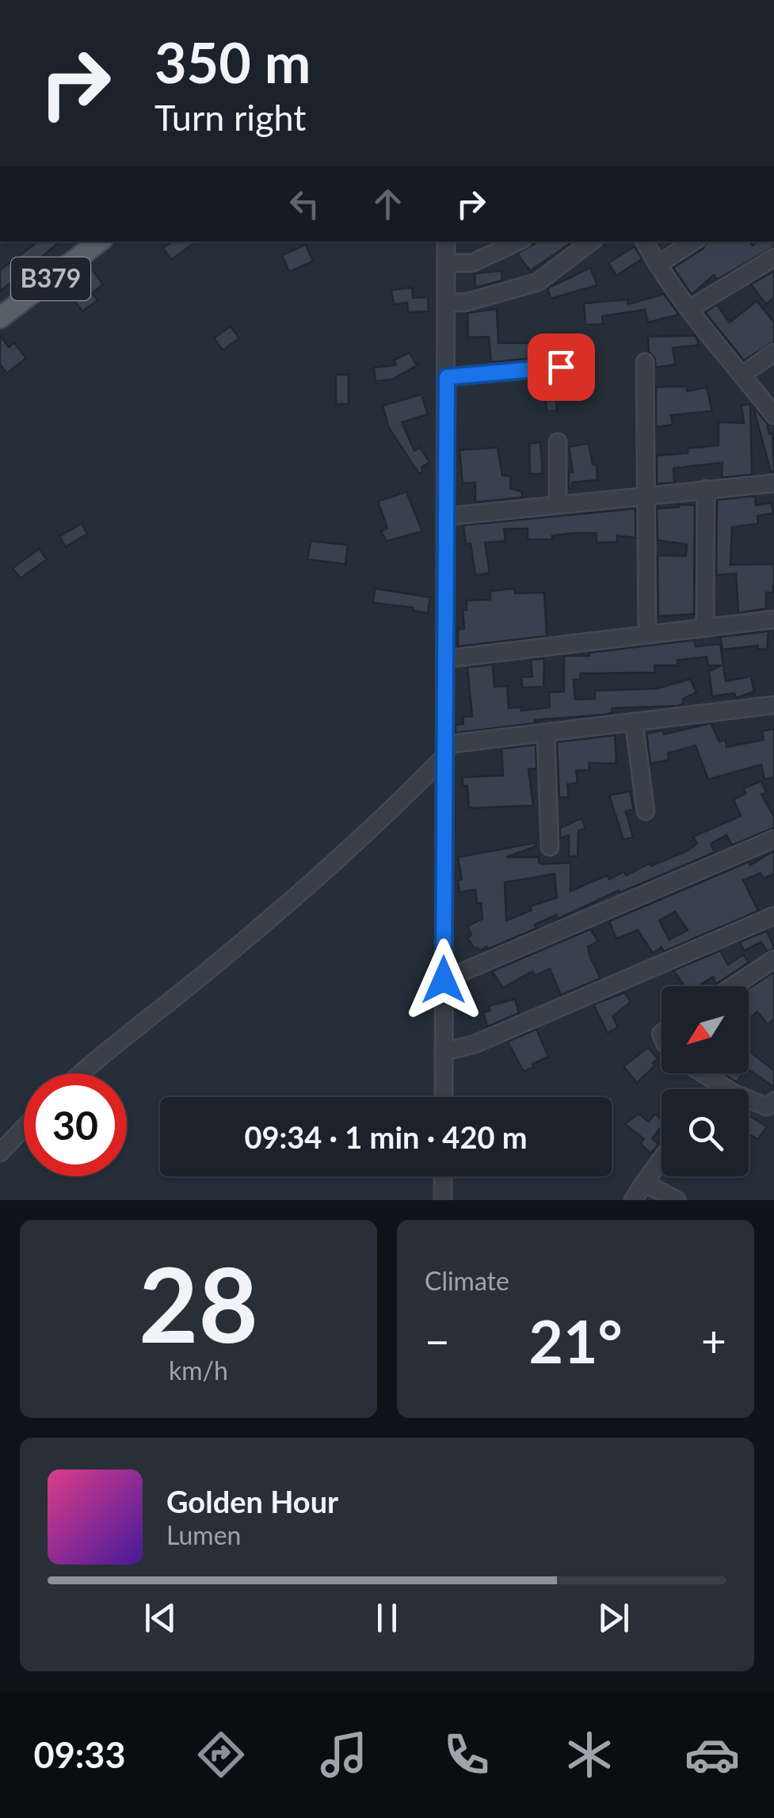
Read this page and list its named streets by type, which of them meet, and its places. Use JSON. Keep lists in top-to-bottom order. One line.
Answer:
{"streets":{"main road":["B379"]},"north":"bottom left","page":{"turn":["350 m","Turn right"],"limit":"30","trip":"09:34 · 1 min · 420 m","tile":[["28","km/h"],"Climate"],"heat":["−","21°","+"],"song":["Golden Hour","Lumen"],"tabs":"09:33"}}
